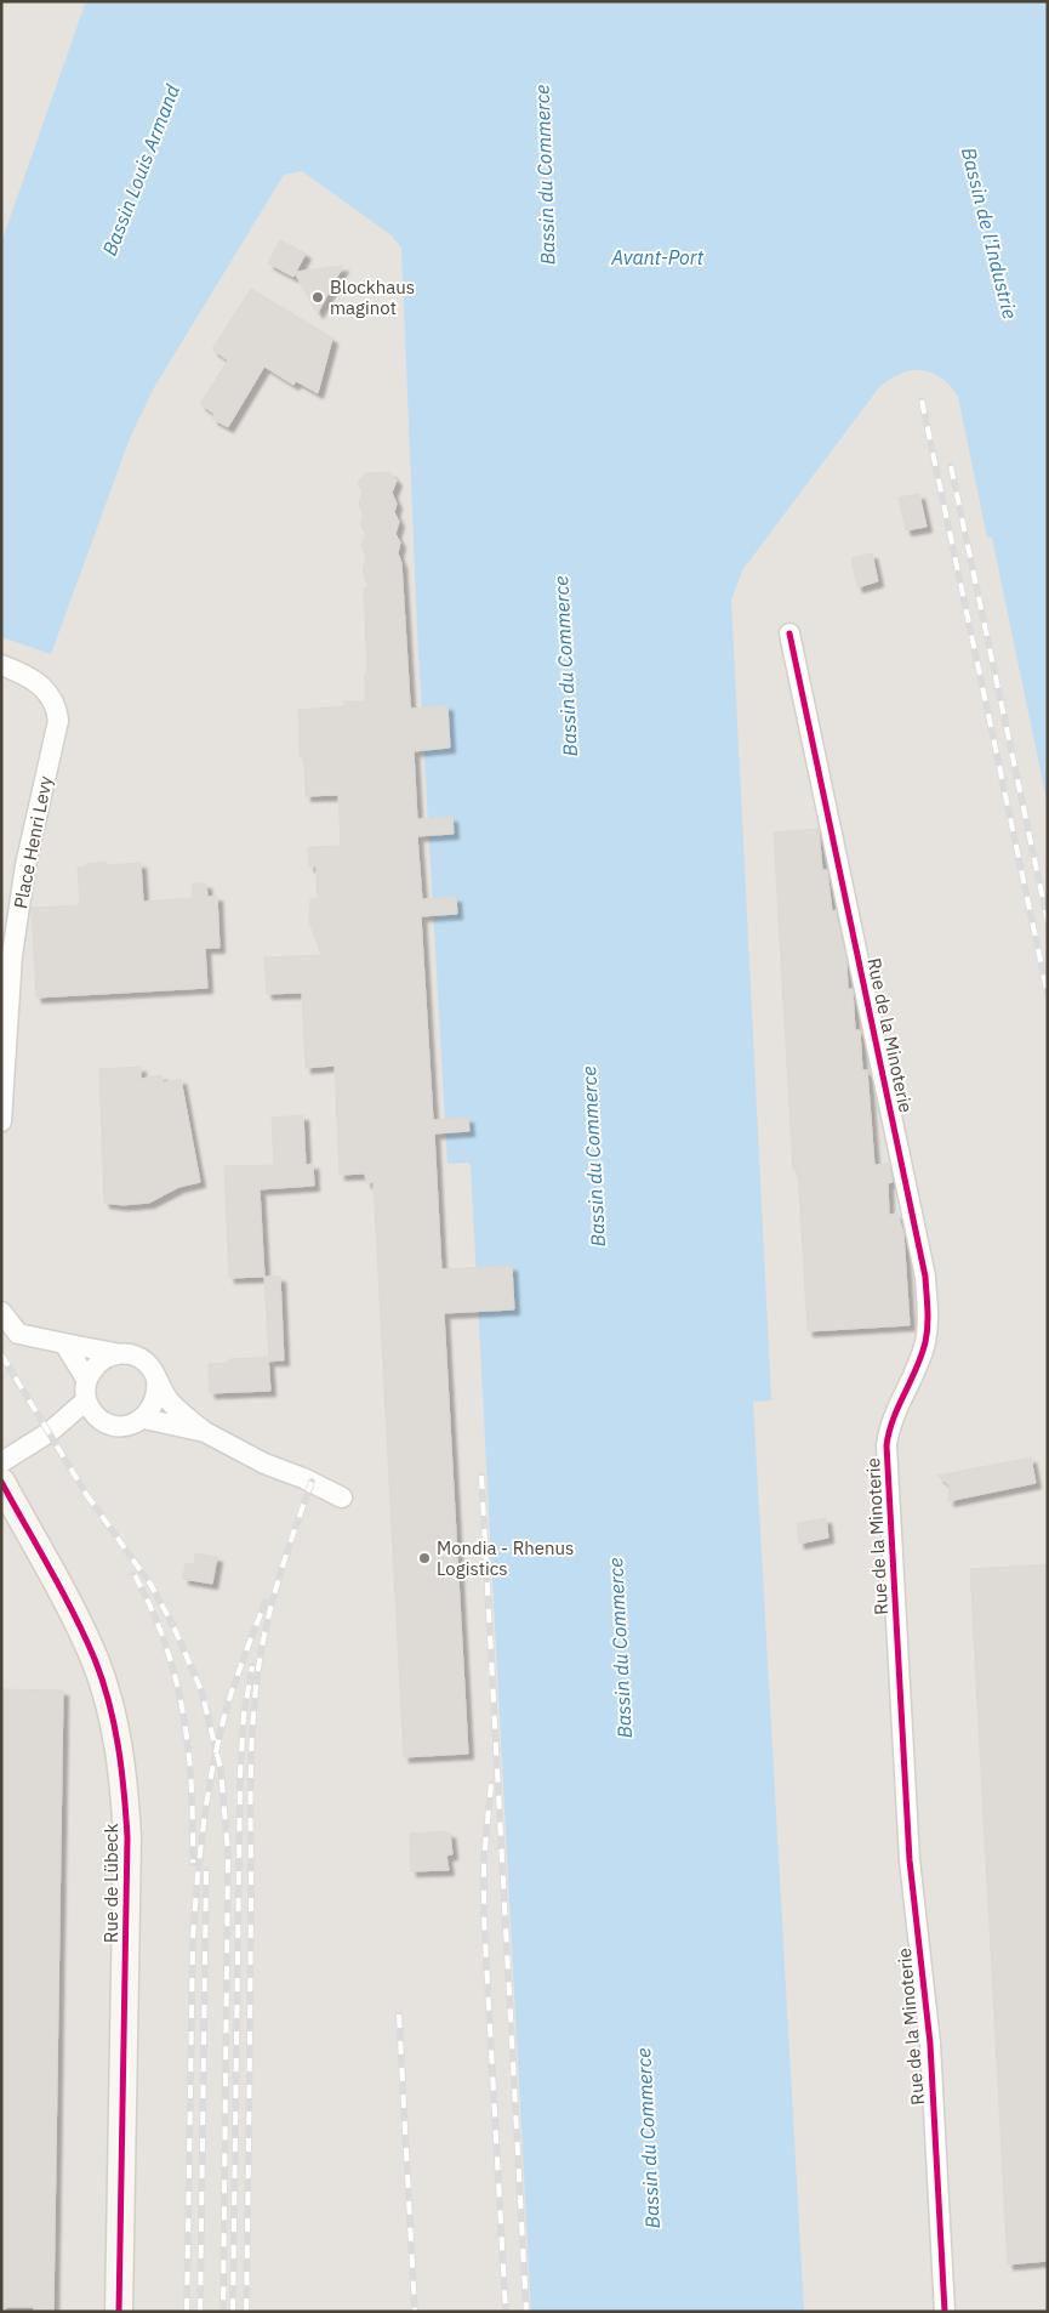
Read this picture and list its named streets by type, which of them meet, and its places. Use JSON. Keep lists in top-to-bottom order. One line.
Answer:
{"streets":{"main road":["Rue de Lübeck"],"street":["Place Henri Levy","Rue de la Minoterie"]},"water":["Bassin Louis Armand","Bassin du Commerce","Bassin de l'Industrie","Avant-Port"],"places":["Blockhaus maginot","Mondia - Rhenus Logistics"]}
